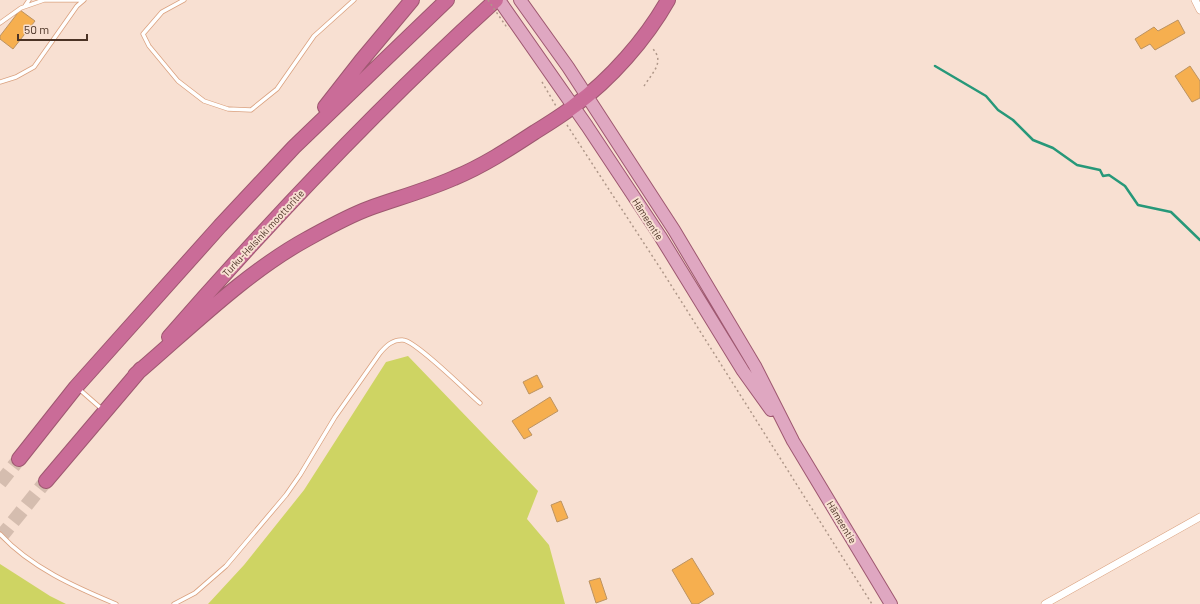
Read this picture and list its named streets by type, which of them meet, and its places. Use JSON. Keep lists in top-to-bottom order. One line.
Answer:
{"streets":{"highway":["Turku-Helsinki moottoritie"],"main road":["Hämeentie"]},"crossings":[["Hämeentie","Turku-Helsinki moottoritie"]],"scale_bar":"50 m"}
